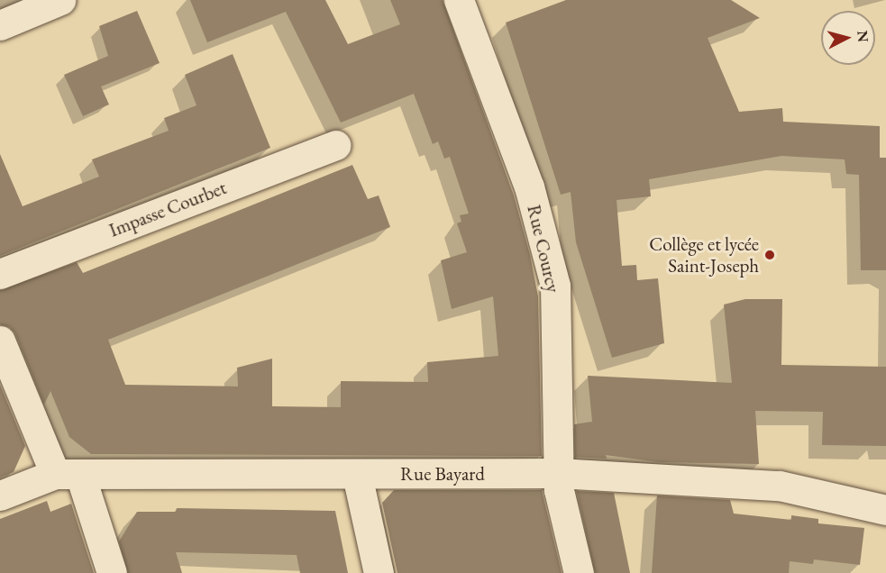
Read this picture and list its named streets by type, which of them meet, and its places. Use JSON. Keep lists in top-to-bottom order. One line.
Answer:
{"streets":{"street":["Impasse Courbet","Rue Courcy","Rue Bayard"]},"crossings":[["Rue Courcy","Rue Bayard"]],"places":["Collège et lycée Saint-Joseph"],"north":"right"}
